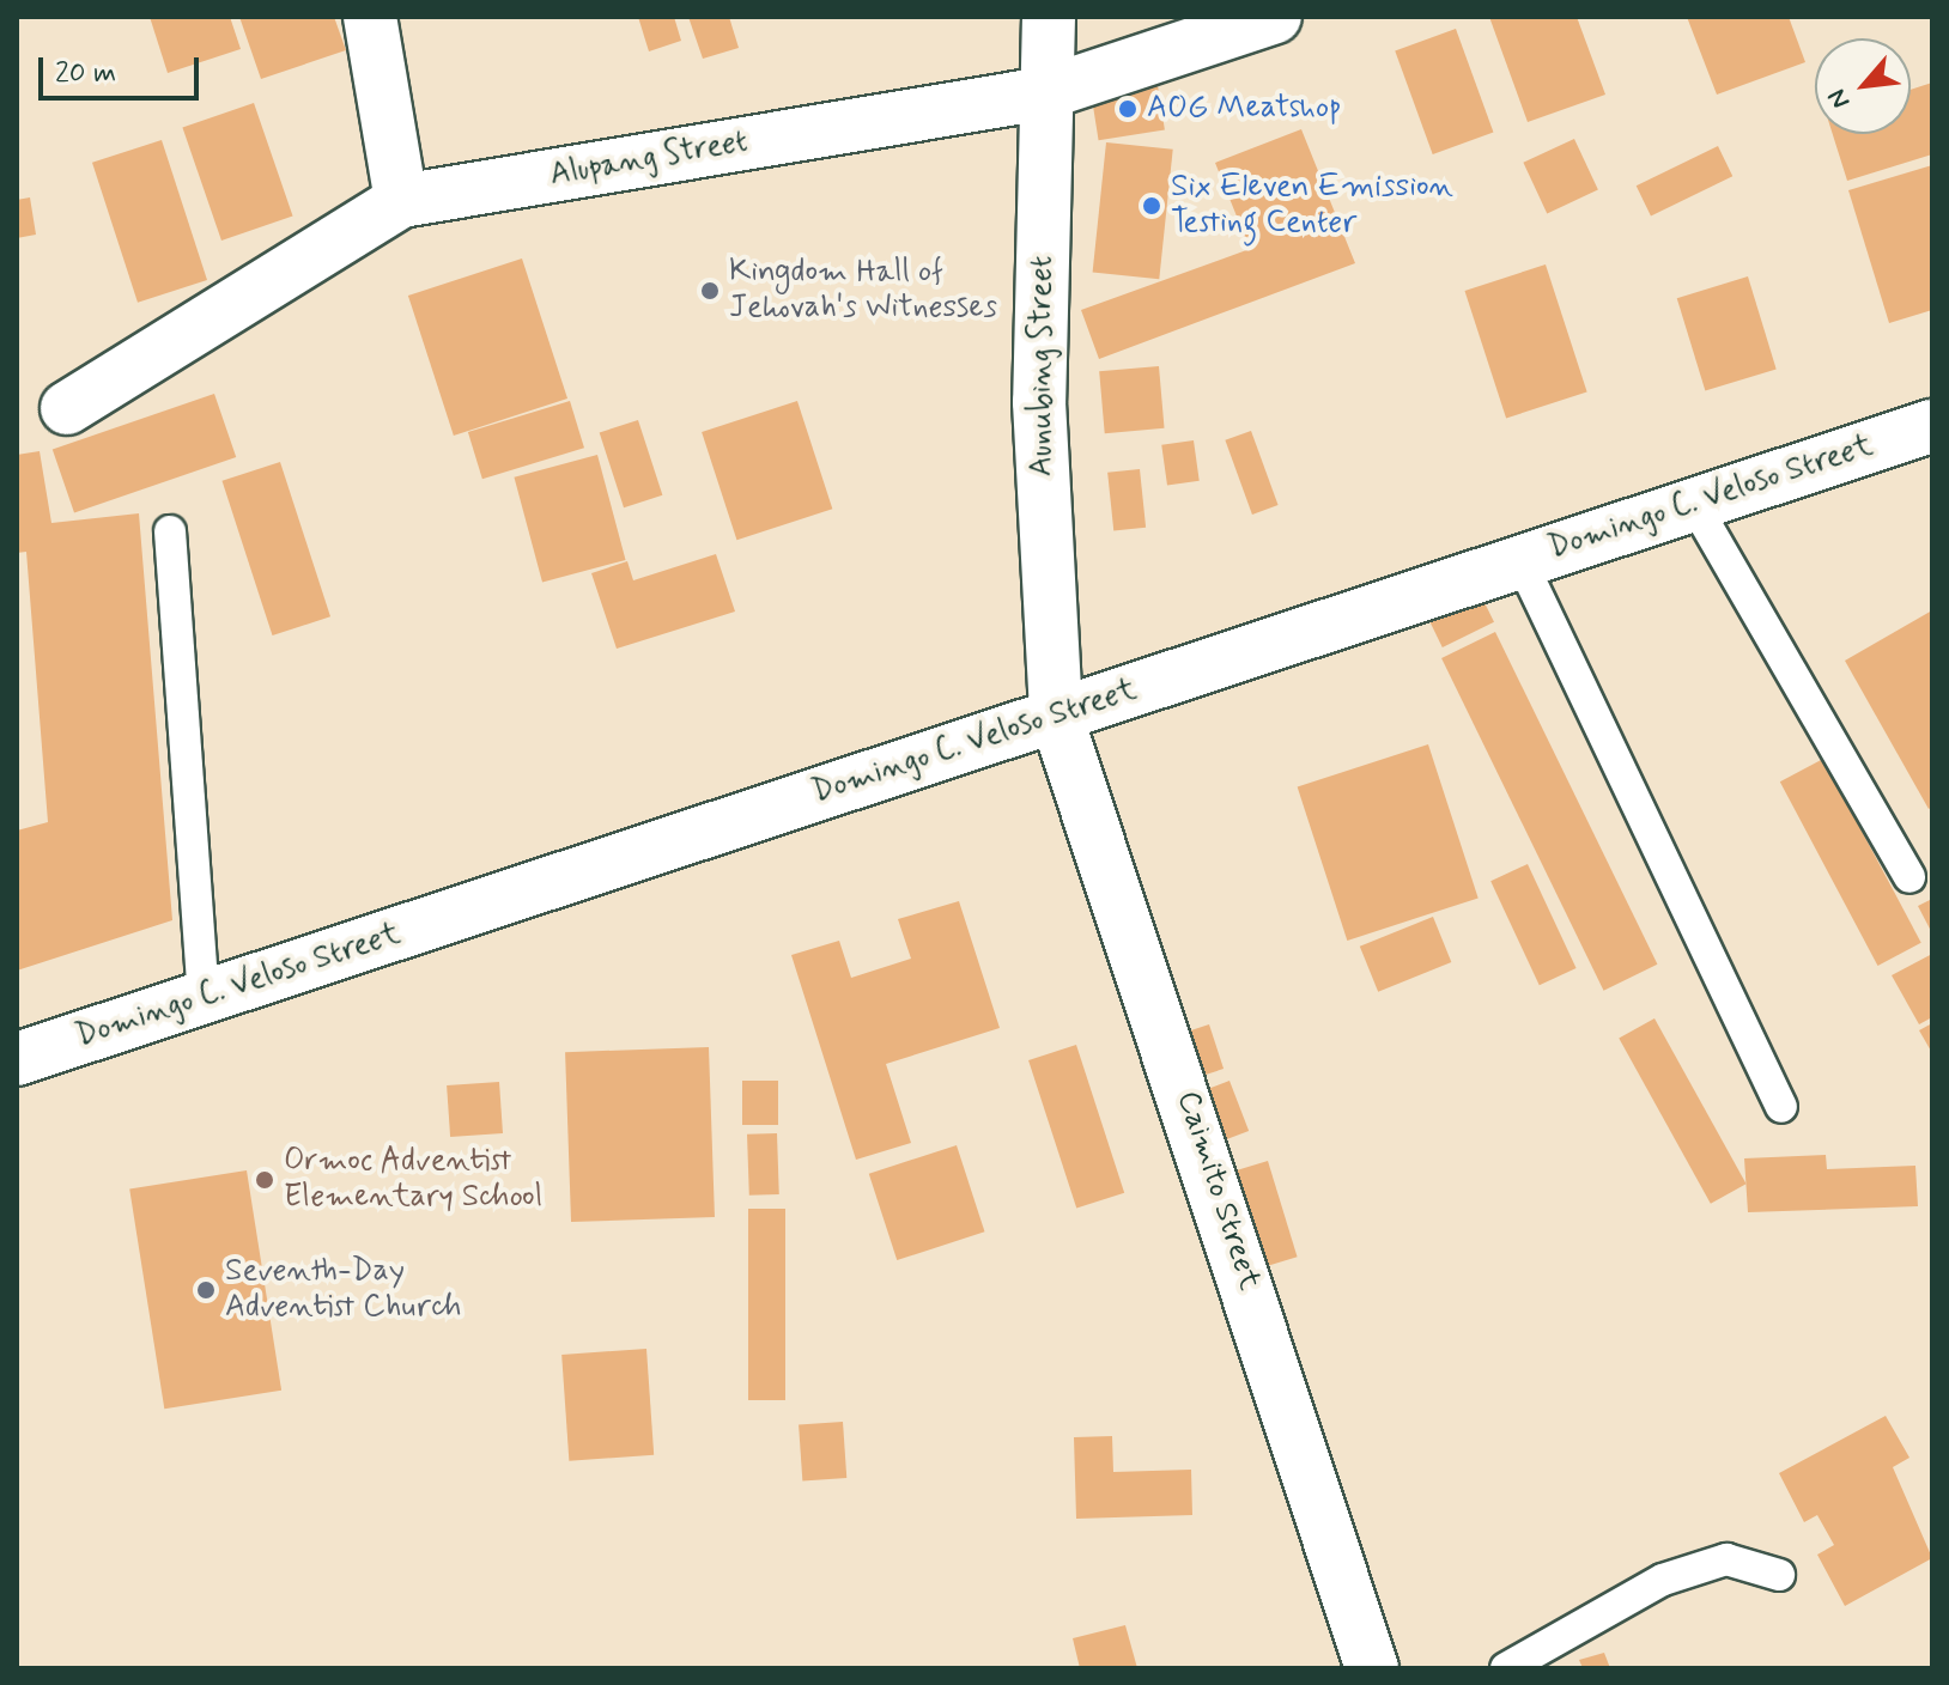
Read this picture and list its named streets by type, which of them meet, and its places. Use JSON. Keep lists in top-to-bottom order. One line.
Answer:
{"streets":{"main road":["Alupang Street","Aunubing Street","Domingo C. Veloso Street","Caimito Street"]},"crossings":[["Alupang Street","Aunubing Street"],["Aunubing Street","Domingo C. Veloso Street"],["Aunubing Street","Caimito Street"],["Domingo C. Veloso Street","Caimito Street"]],"places":["AOG Meatshop","Six Eleven Emission Testing Center","Kingdom Hall of Jehovah's Witnesses","Ormoc Adventist Elementary School","Seventh-Day Adventist Church"],"scale_bar":"20 m","north":"bottom left"}
